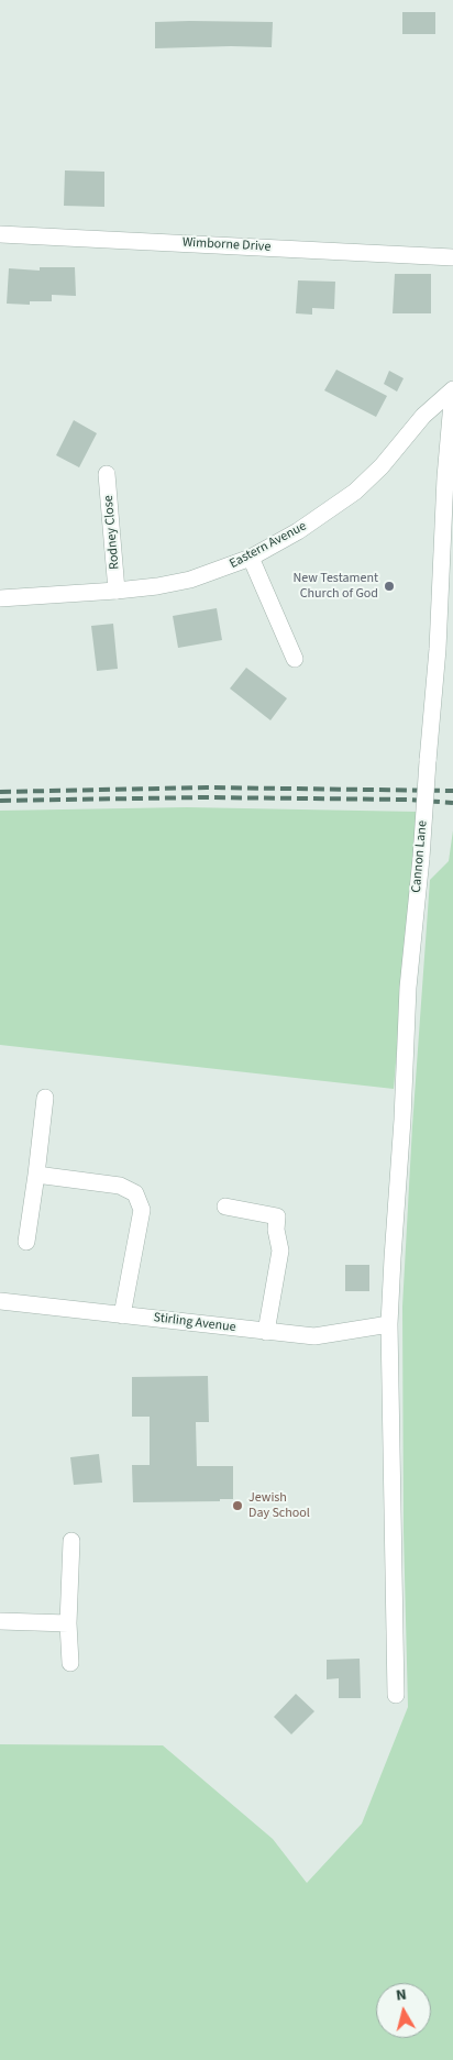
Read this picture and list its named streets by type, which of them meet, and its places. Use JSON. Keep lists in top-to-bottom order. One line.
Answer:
{"streets":{"street":["Wimborne Drive","Rodney Close","Eastern Avenue","Cannon Lane","Stirling Avenue"]},"crossings":[["Rodney Close","Eastern Avenue"],["Eastern Avenue","Cannon Lane"],["Cannon Lane","Stirling Avenue"]],"places":["New Testament Church of God","Jewish Day School"],"north":"top"}
